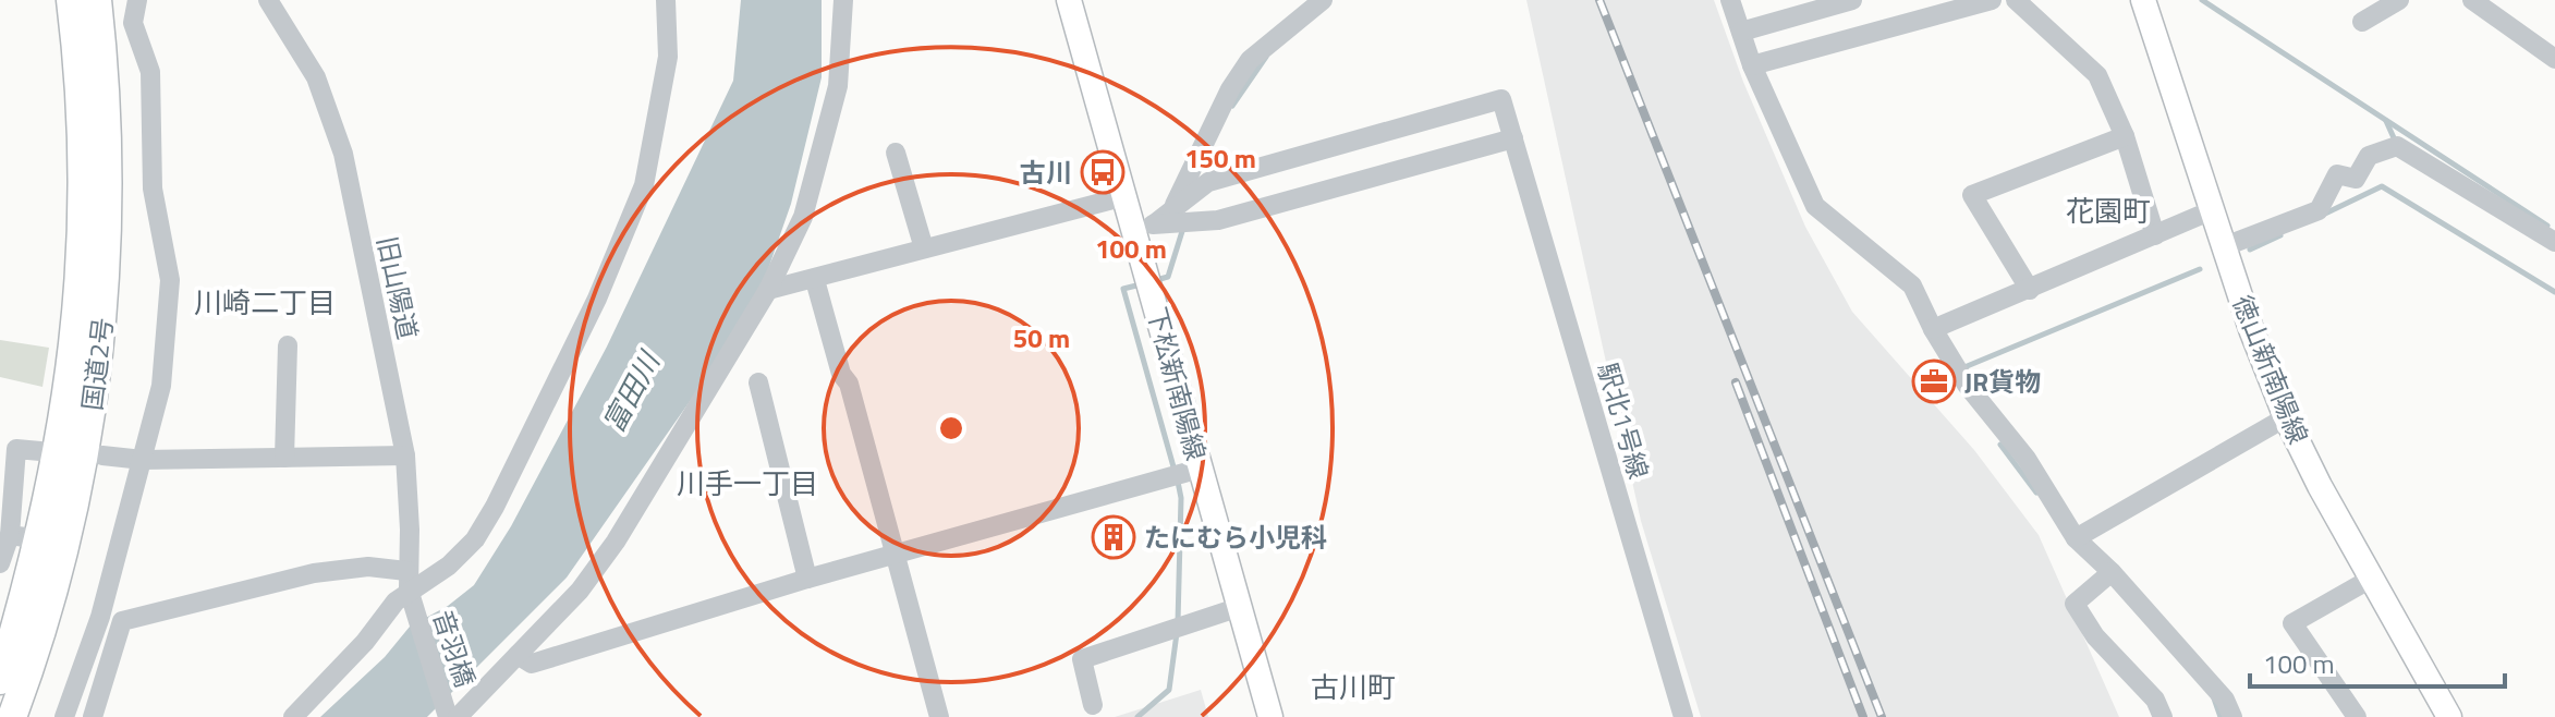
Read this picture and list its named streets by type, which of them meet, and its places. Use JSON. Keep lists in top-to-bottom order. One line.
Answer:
{"streets":{"highway":["国道2号"],"main road":["徳山新南陽線","下松新南陽線"],"street":["旧山陽道","駅北1号線","音羽橋"]},"crossings":[["旧山陽道","音羽橋"]],"districts":["花園町","川崎二丁目","川手一丁目","古川町"],"water":["富田川"],"places":{"bus stop":["古川"],"office":["JR貨物"],"building":["たにむら小児科"]},"scale_bar":"100 m","rings":["150 m","100 m","50 m"]}
